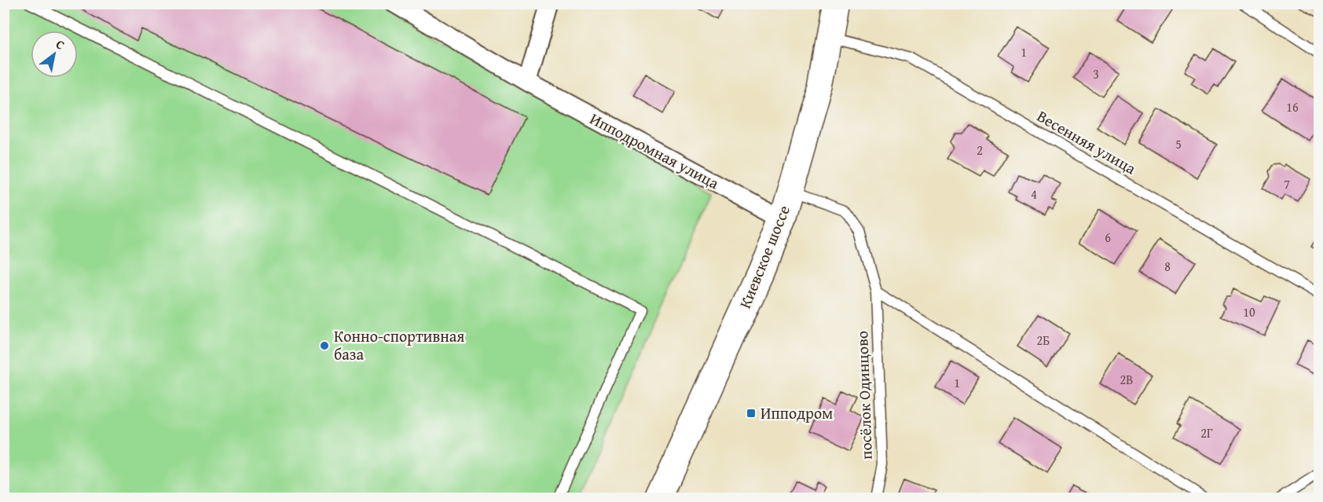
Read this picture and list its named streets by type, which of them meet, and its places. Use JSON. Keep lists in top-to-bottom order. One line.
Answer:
{"streets":{"main road":["Киевское шоссе"],"street":["Ипподромная улица"],"lane":["Весенняя улица","посёлок Одинцово"]},"crossings":[["Весенняя улица","Киевское шоссе"],["Ипподромная улица","Киевское шоссе"],["Киевское шоссе","посёлок Одинцово"]],"places":{"other":["Конно-спортивная база"],"transit":["Ипподром"]},"house_numbers":["1","3","16","5","2","7","4","6","8","10","2Б","2В","1","2Г"],"north":"top right"}
